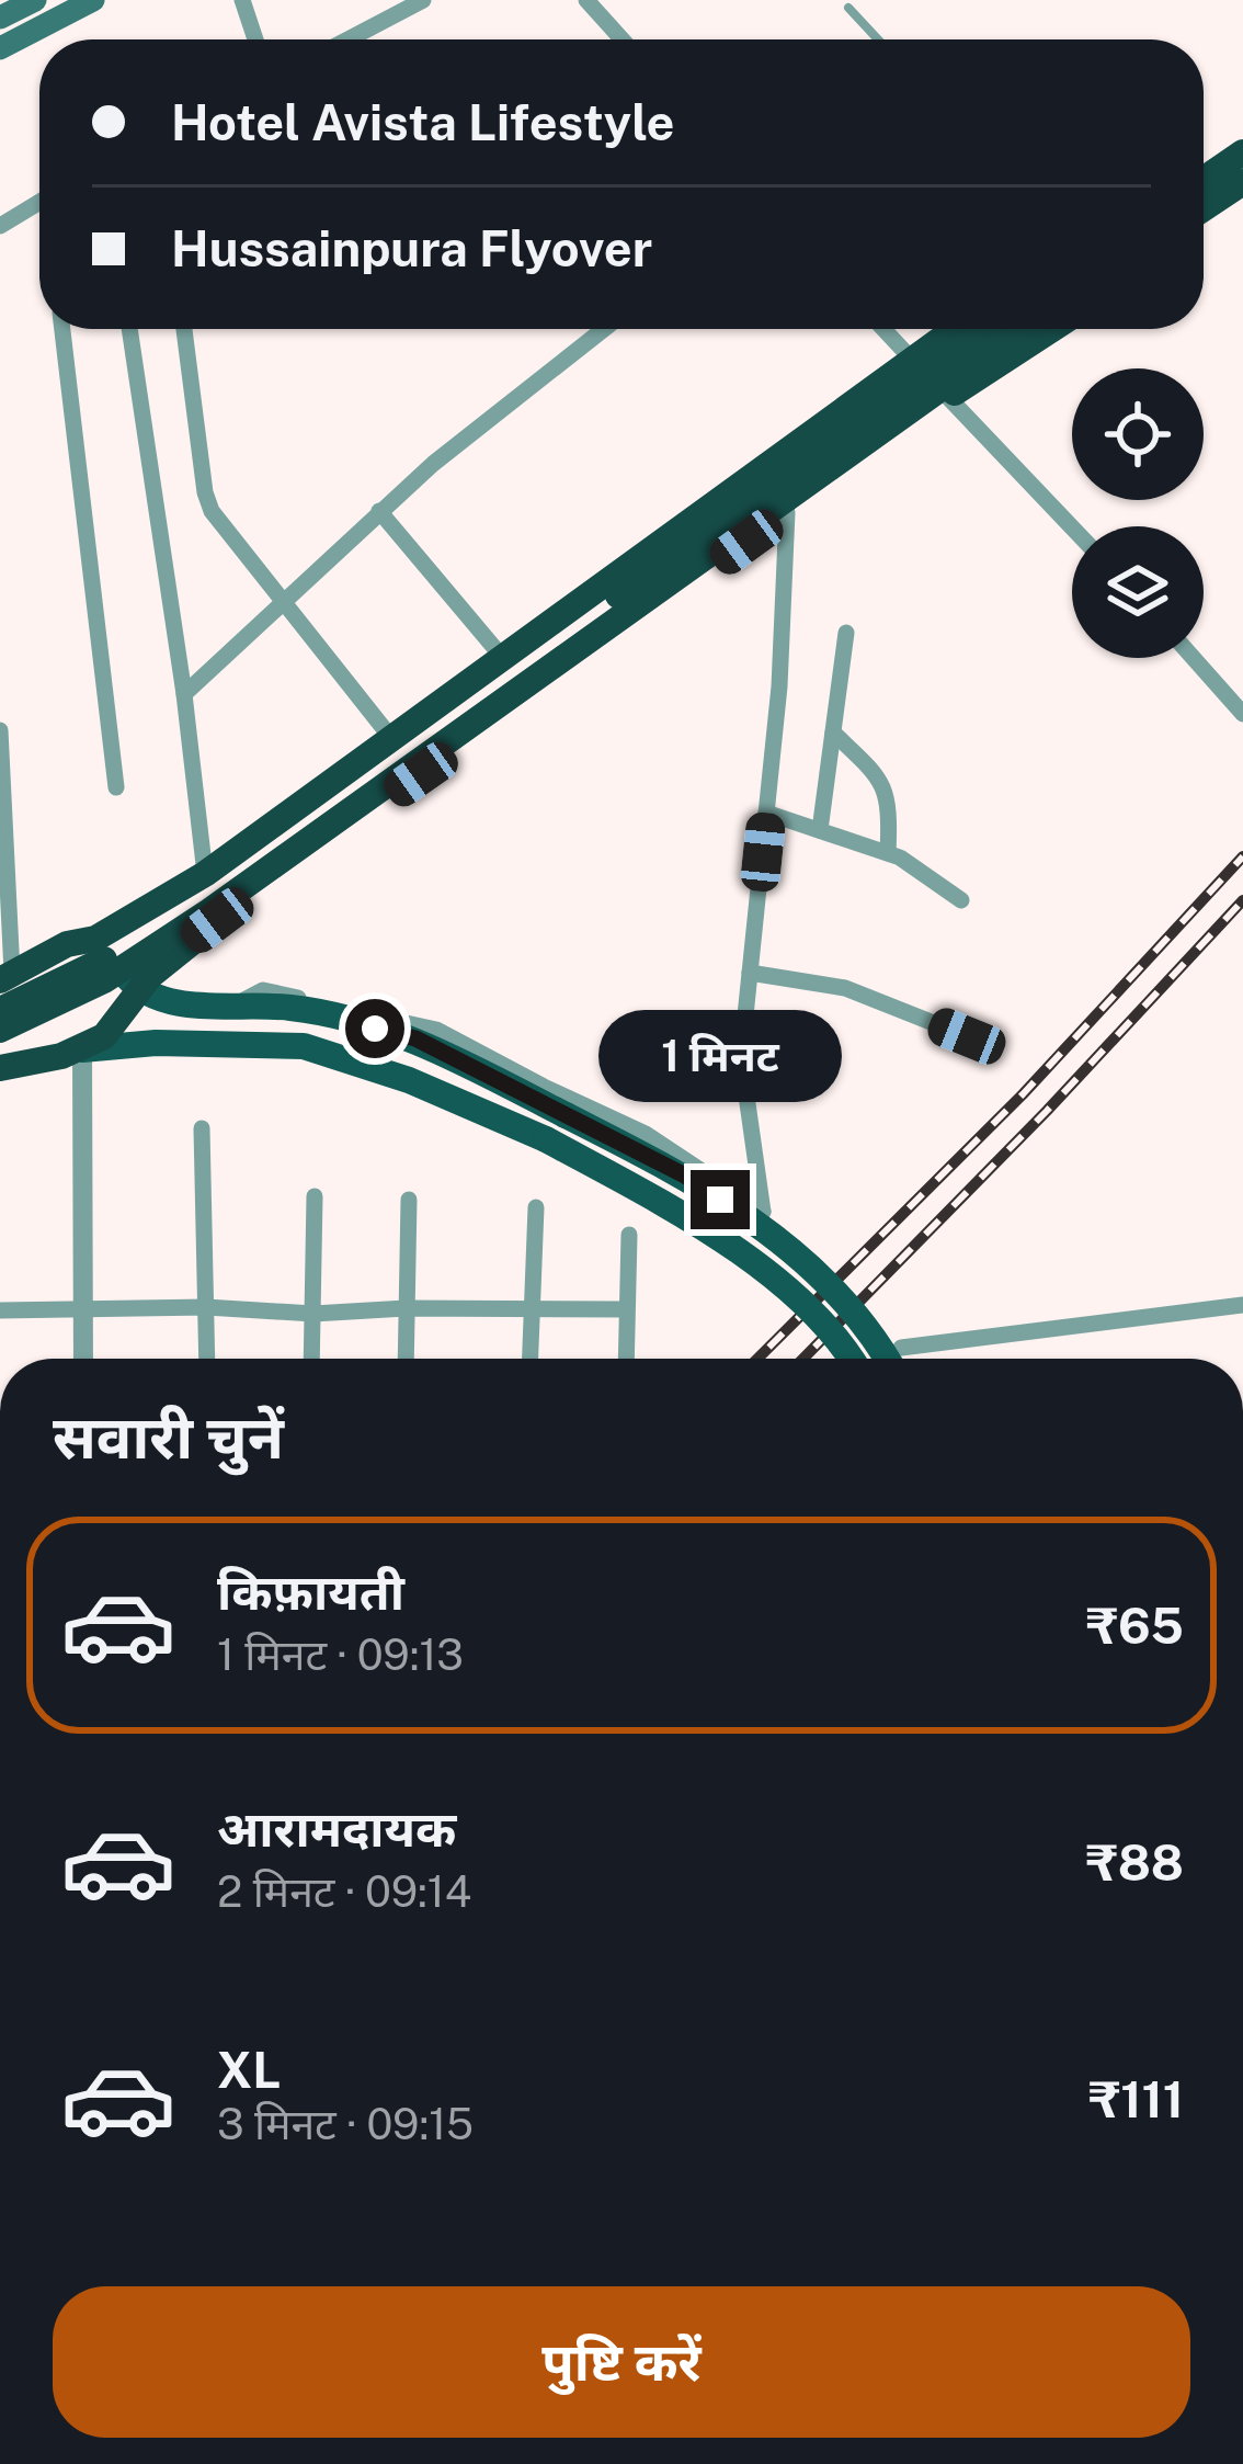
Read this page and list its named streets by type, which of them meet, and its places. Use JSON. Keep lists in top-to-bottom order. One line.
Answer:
{"page":{"banner":["Hotel Avista Lifestyle","Hussainpura Flyover"],"bubble":"1 मिनट","heading":"सवारी चुनें","list":[{"name":"किफ़ायती","note":"1 मिनट · 09:13","value":"₹65"},{"name":"आरामदायक","note":"2 मिनट · 09:14","value":"₹88"},{"name":"XL","note":"3 मिनट · 09:15","value":"₹111"}],"buttons":"पुष्टि करें"}}
